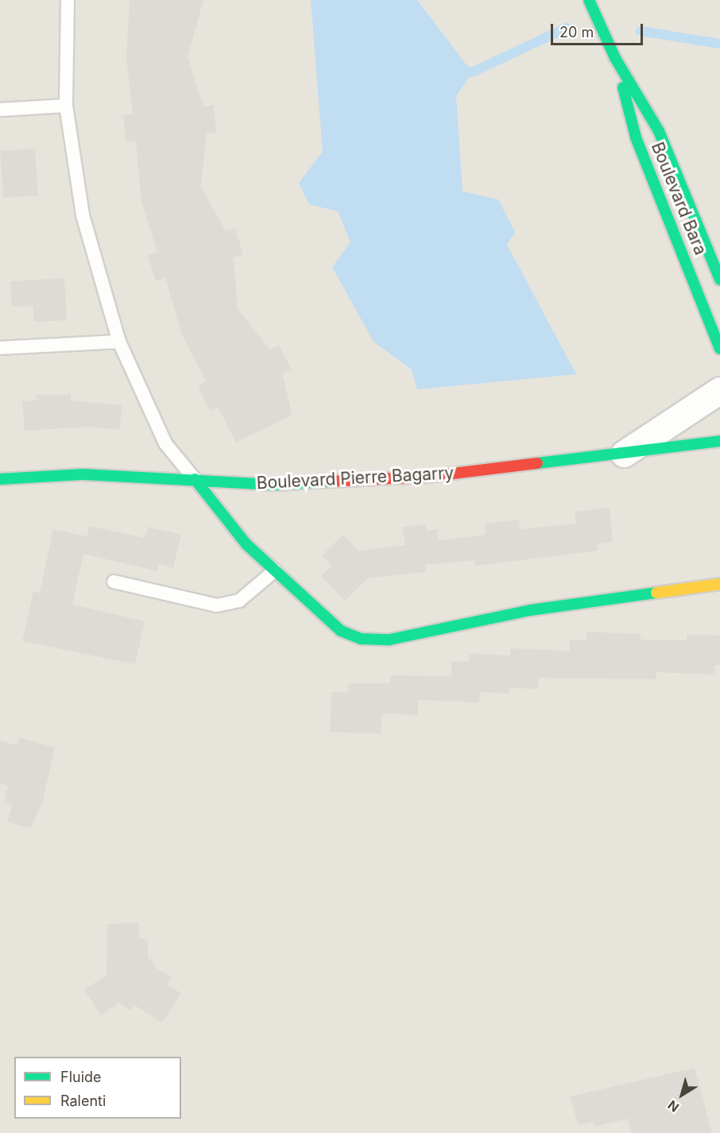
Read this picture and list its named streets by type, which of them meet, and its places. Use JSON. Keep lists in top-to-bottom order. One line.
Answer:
{"streets":{"street":["Boulevard Bara","Boulevard Pierre Bagarry"]},"legend":["Fluide","Ralenti"],"scale_bar":"20 m","north":"bottom left"}
